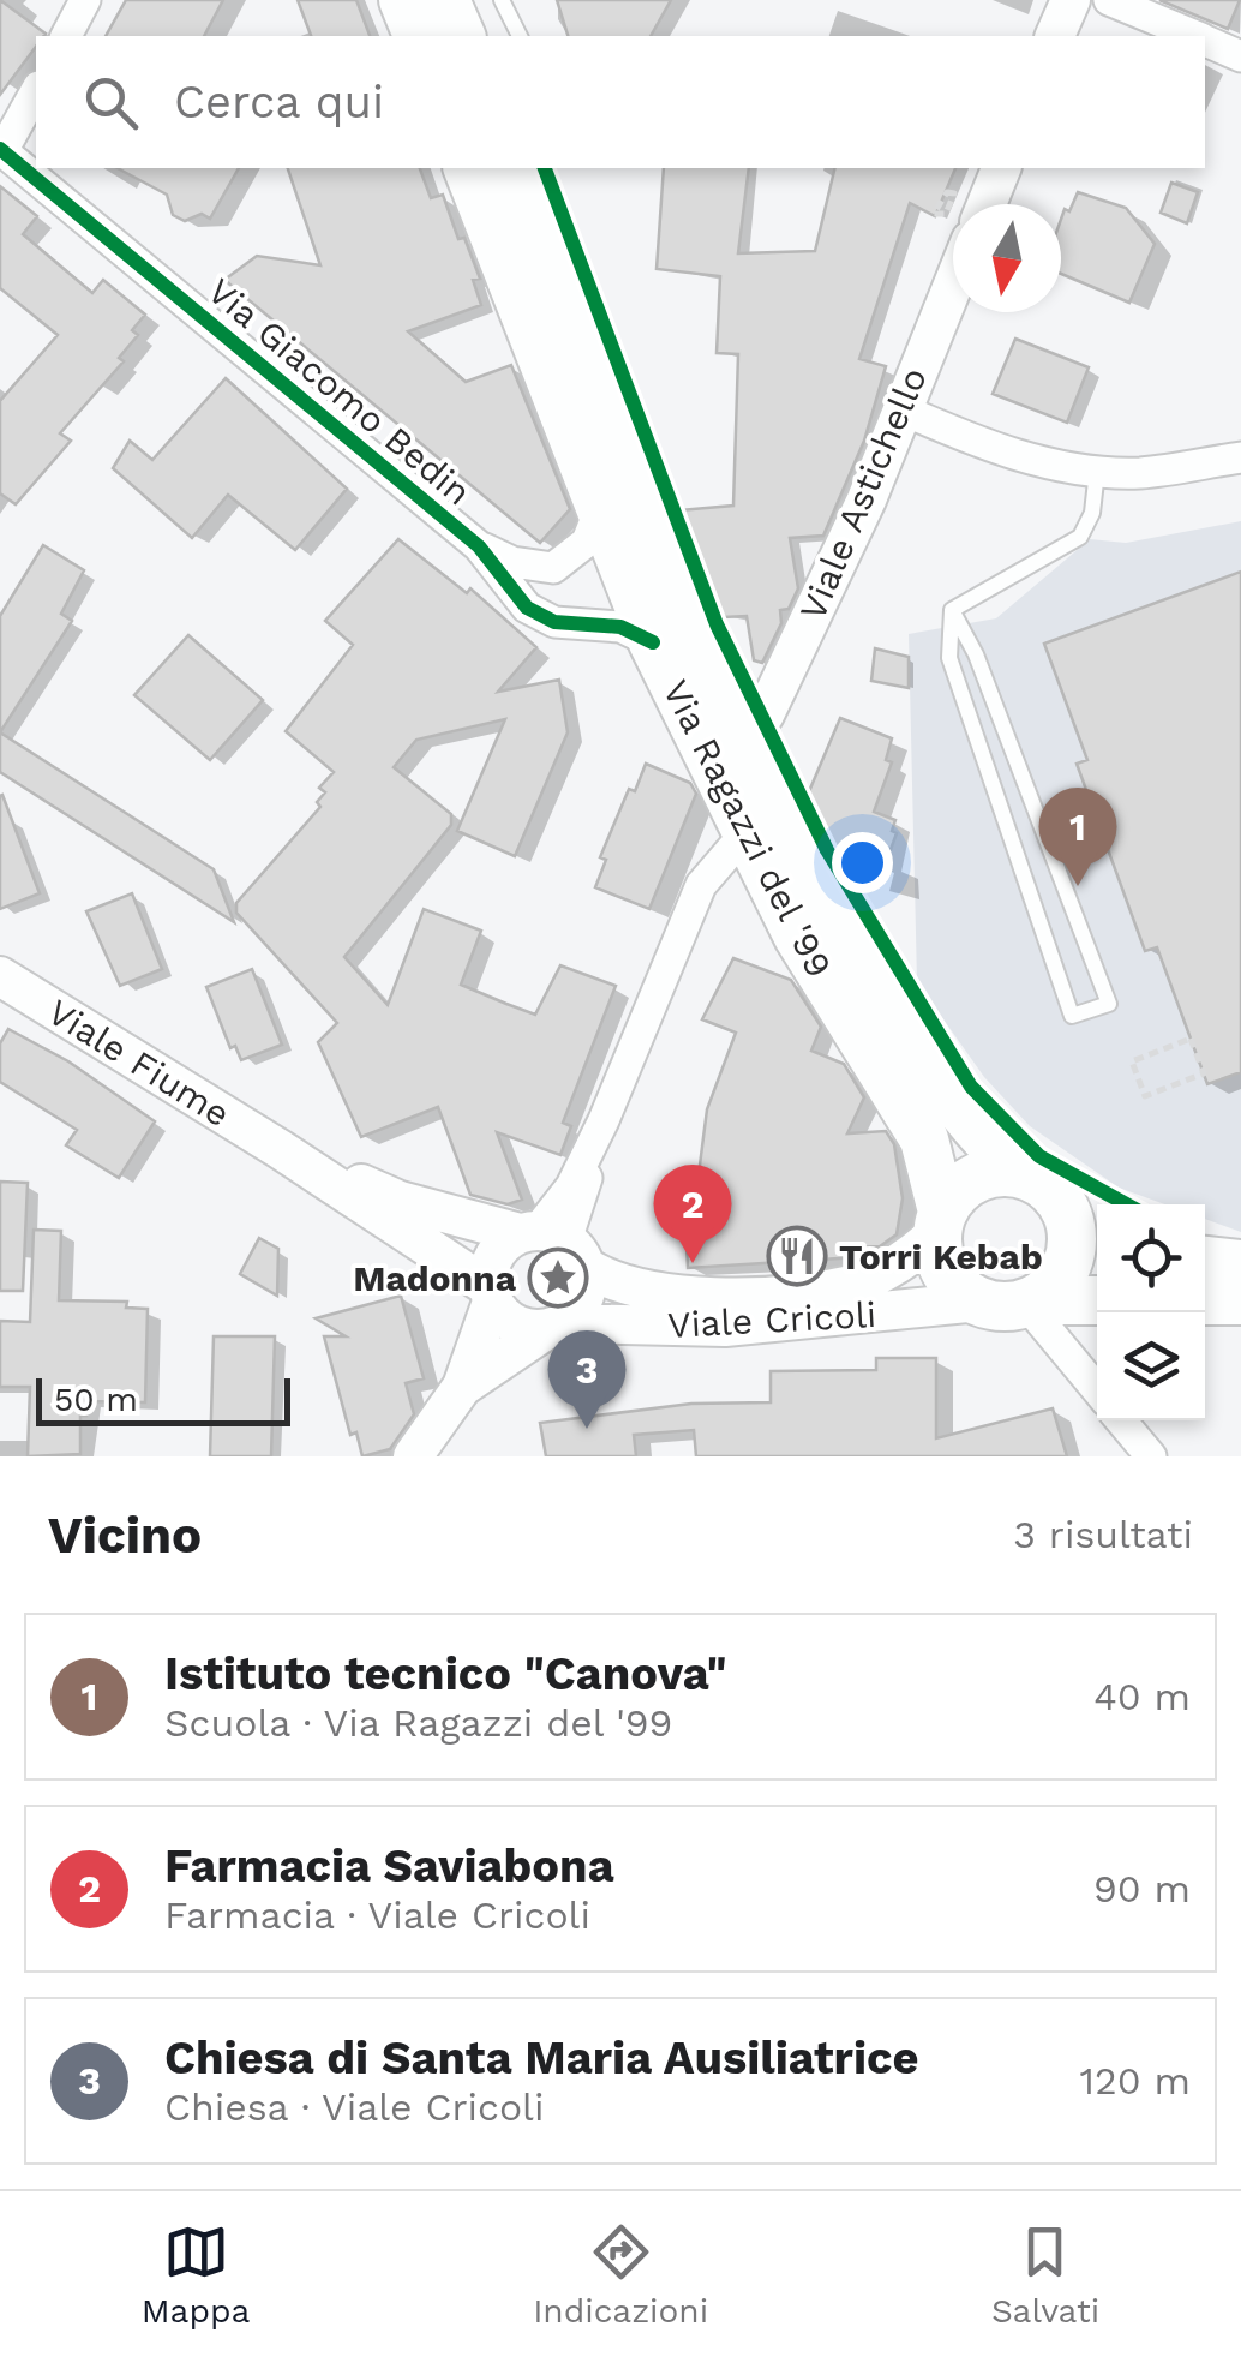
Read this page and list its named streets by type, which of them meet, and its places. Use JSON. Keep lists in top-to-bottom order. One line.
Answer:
{"streets":{"main road":["Via Ragazzi del '99","Viale Cricoli"],"street":["Via Giacomo Bedin","Viale Astichello","Viale Fiume"]},"crossings":[["Via Giacomo Bedin","Via Ragazzi del '99"],["Viale Astichello","Via Ragazzi del '99"],["Via Ragazzi del '99","Viale Cricoli"],["Viale Fiume","Viale Cricoli"]],"places":{"restaurant":["Torri Kebab"],"place":["Madonna"]},"scale_bar":"50 m","north":"bottom","page":{"search":"Cerca qui","pins":["1","2","3"],"scale":"50 m","heading":["Vicino","3 risultati"],"list":[{"mark":"1","name":"Istituto tecnico \"Canova\"","note":"Scuola · Via Ragazzi del '99","value":"40 m"},{"mark":"2","name":"Farmacia Saviabona","note":"Farmacia · Viale Cricoli","value":"90 m"},{"mark":"3","name":"Chiesa di Santa Maria Ausiliatrice","note":"Chiesa · Viale Cricoli","value":"120 m"}],"nav":["Mappa","Indicazioni","Salvati"]}}
